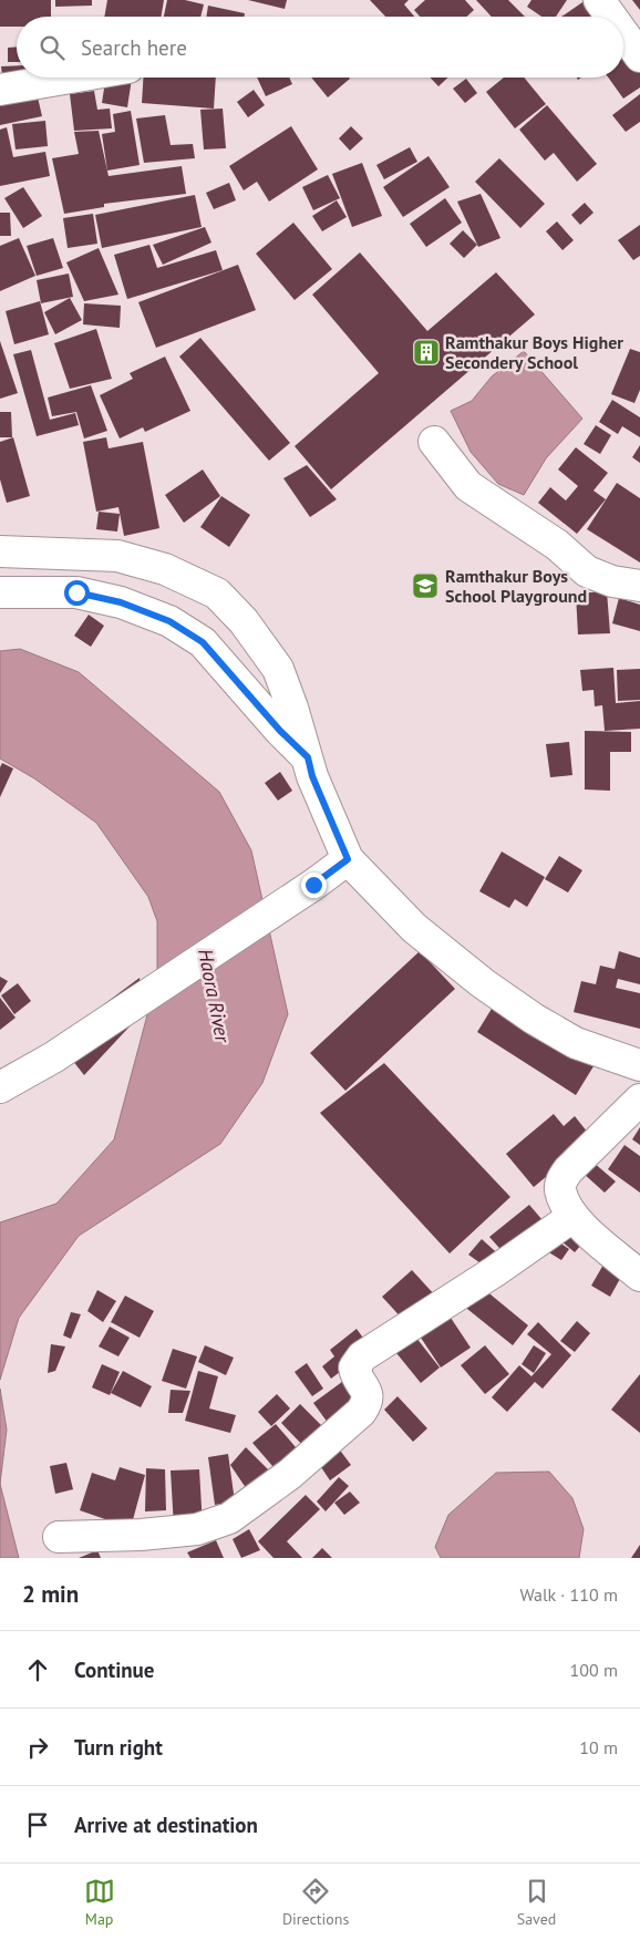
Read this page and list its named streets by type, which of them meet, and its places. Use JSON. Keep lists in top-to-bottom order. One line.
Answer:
{"water":["Haora River"],"places":{"building":["Ramthakur Boys Higher Secondery School"],"school or university":["Ramthakur Boys School Playground"]},"page":{"search":"Search here","heading":["2 min","Walk · 110 m"],"list":[["Continue","100 m"],["Turn right","10 m"],"Arrive at destination"],"nav":["Map","Directions","Saved"]}}
